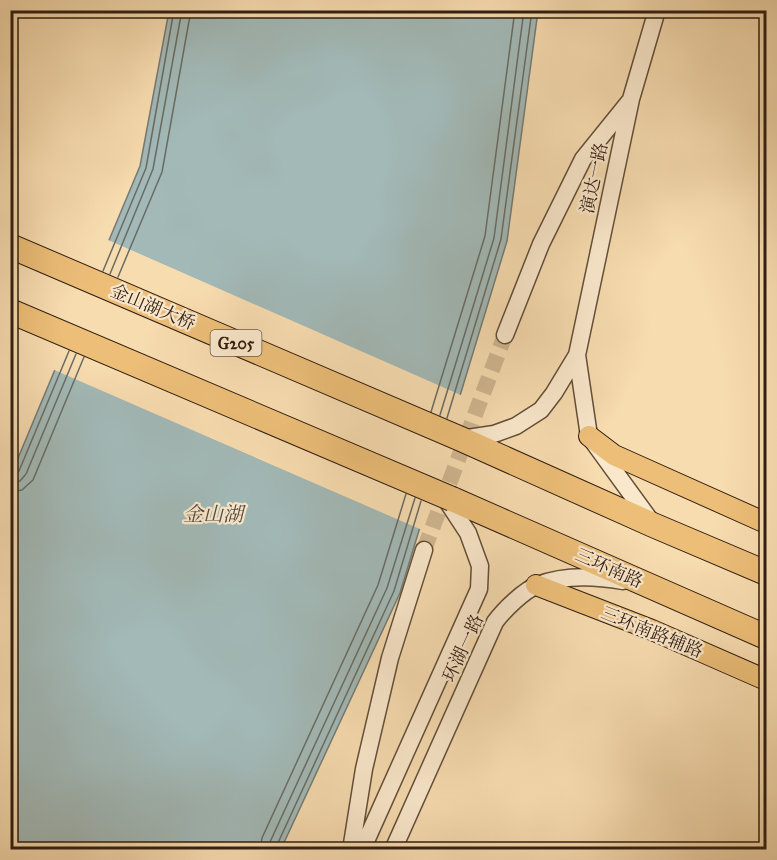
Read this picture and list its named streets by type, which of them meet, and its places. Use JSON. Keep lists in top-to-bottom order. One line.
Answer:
{"streets":{"highway":["金山湖大桥","G205","三环南路"],"main road":["三环南路辅路"],"street":["演达一路","环湖一路"]},"crossings":[["金山湖大桥","G205"],["三环南路","环湖一路"],["三环南路辅路","环湖一路"]],"water":["金山湖"]}
